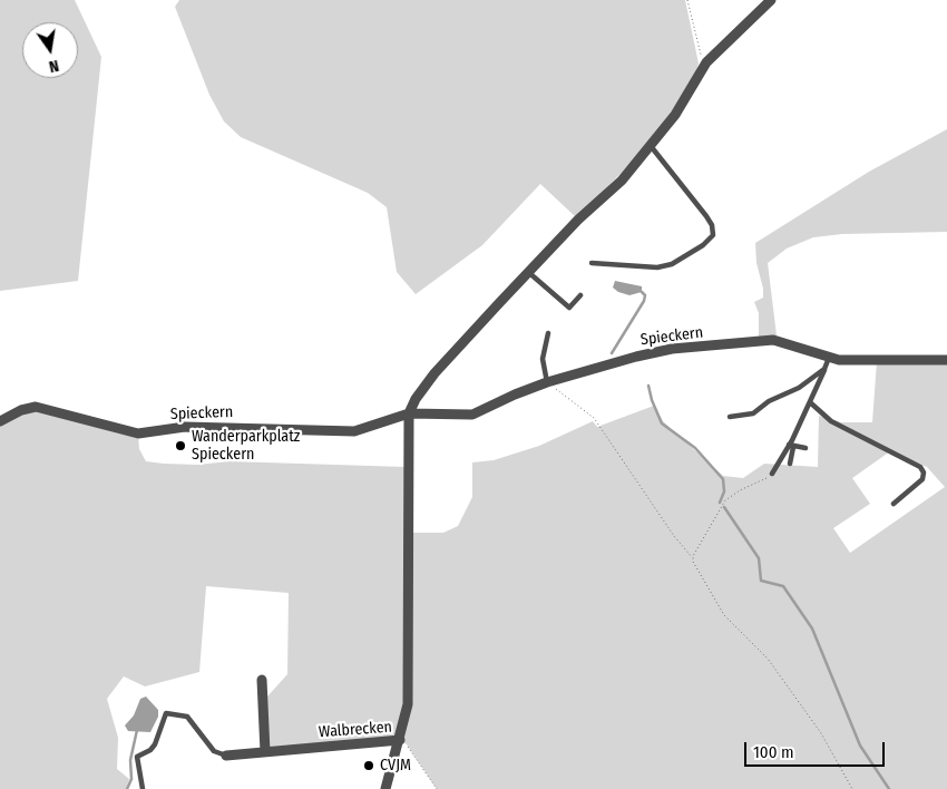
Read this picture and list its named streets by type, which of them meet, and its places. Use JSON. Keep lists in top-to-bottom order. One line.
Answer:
{"streets":{"street":["Spieckern","Walbrecken"]},"places":["Wanderparkplatz Spieckern","CVJM"],"scale_bar":"100 m","north":"bottom"}
